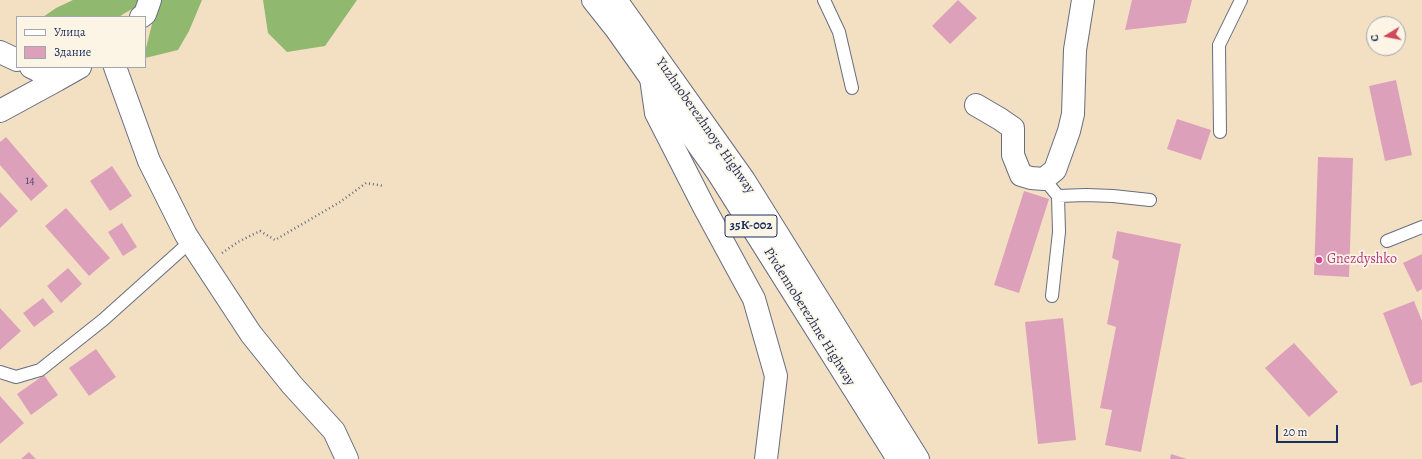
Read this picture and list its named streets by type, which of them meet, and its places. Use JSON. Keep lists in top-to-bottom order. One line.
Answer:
{"streets":{"main road":["Yuzhnoberezhnoye Highway","35К-002","Pivdennoberezhne Highway"]},"places":["Gnezdyshko"],"house_numbers":["14"],"legend":["Улица","Здание"],"scale_bar":"20 m","north":"left"}
